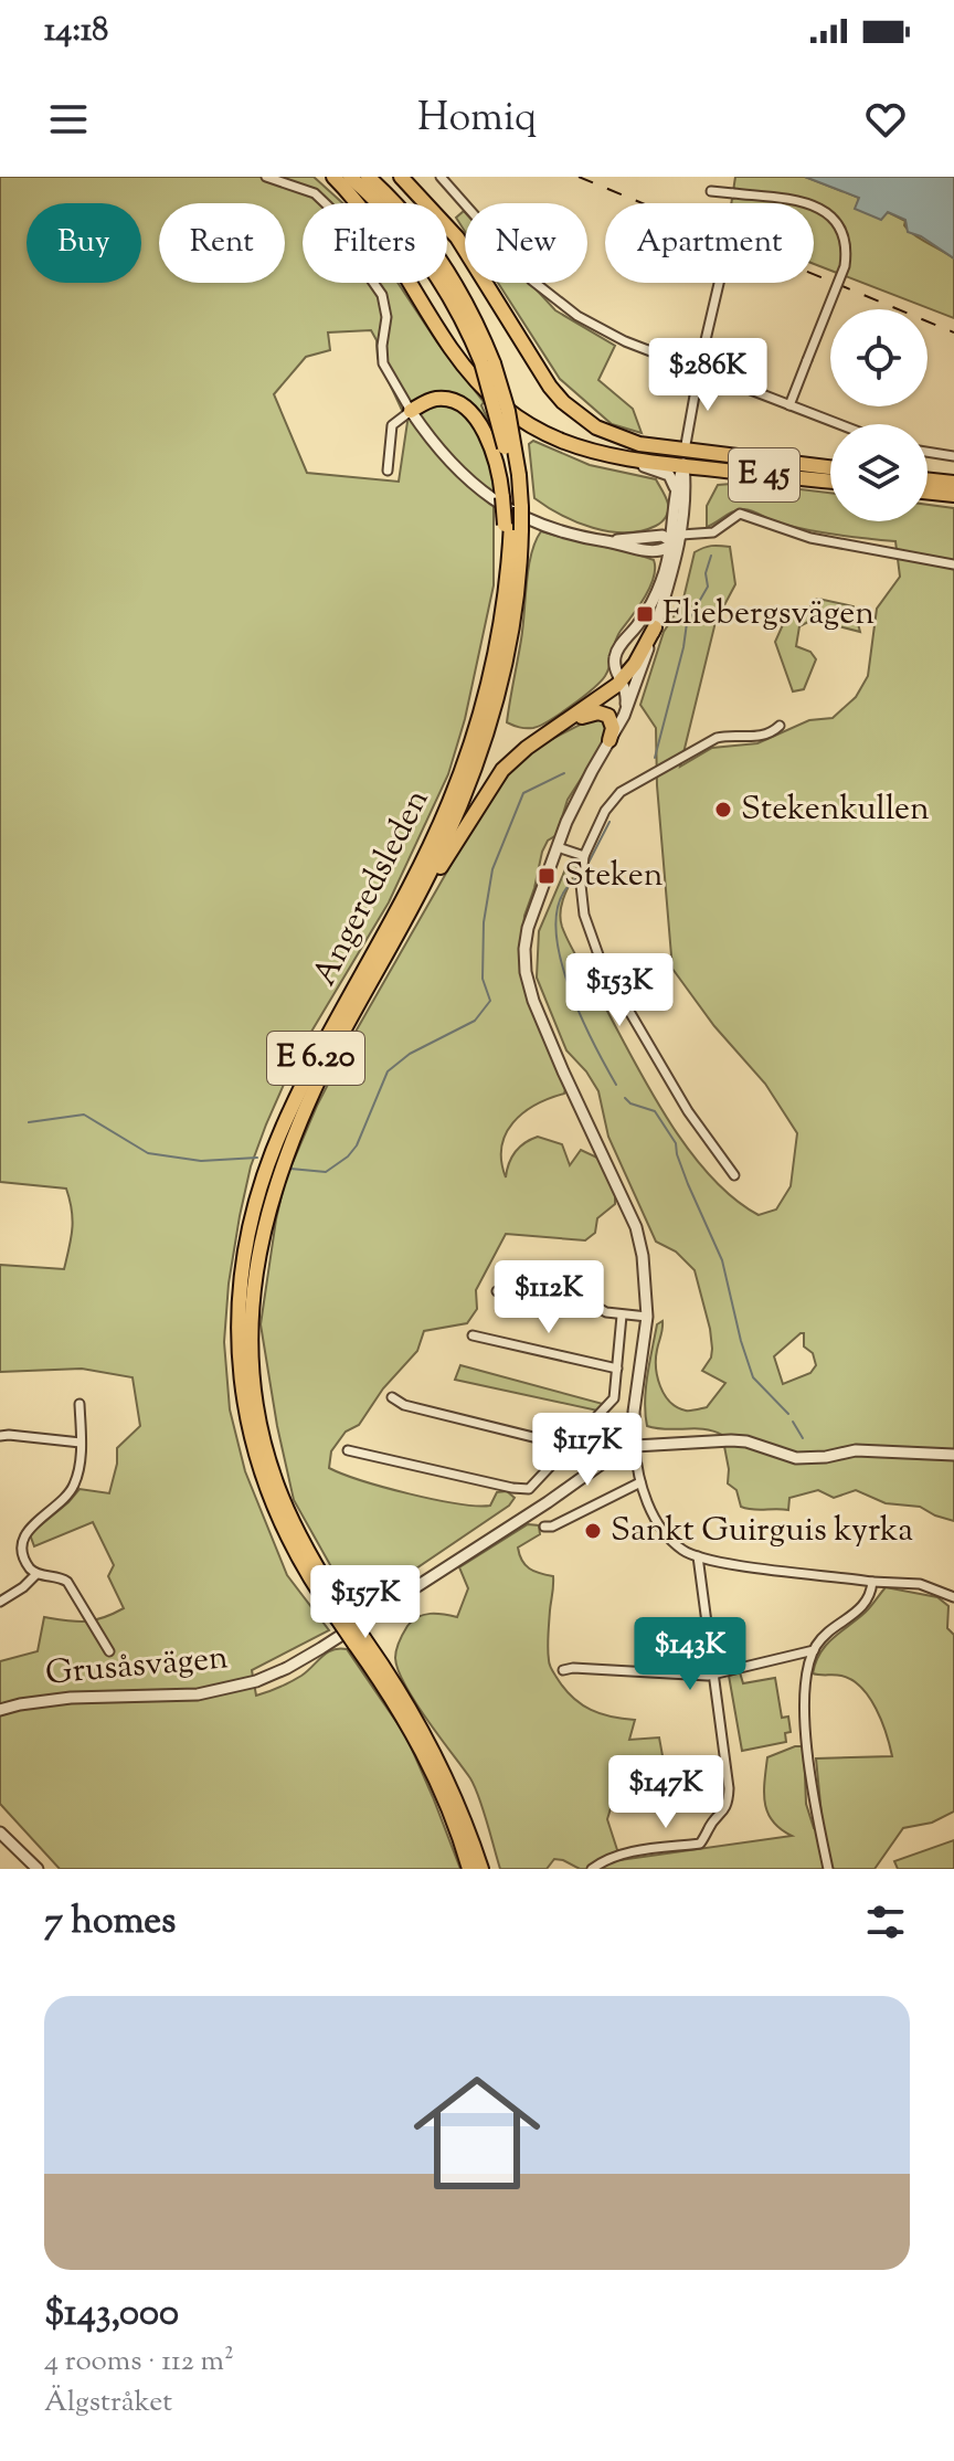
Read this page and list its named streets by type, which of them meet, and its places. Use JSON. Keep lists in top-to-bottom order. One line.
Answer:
{"streets":{"highway":["E 45","Angeredsleden","E 6.20"],"street":["Grusåsvägen"]},"places":{"transit":["Eliebergsvägen","Steken"],"other":["Stekenkullen","Sankt Guirguis kyrka"]},"page":{"status":"14:18","header":"Homiq","chip":["Buy","Rent","Filters","New","Apartment"],"price":["$286K","$153K","$112K","$117K","$157K","$143K","$147K"],"heading":"7 homes","list":[{"name":"$143,000","note":"4 rooms · 112 m² · Älgstråket"}]}}
